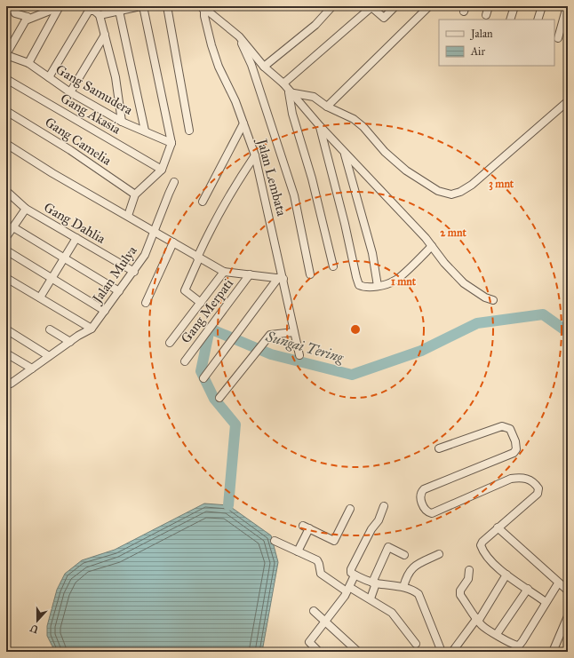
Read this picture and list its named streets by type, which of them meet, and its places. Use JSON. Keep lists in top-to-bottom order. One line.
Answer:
{"streets":{"street":["Gang Samudera","Gang Akasia","Gang Camelia","Jalan Lembata","Gang Dahlia","Jalan Mulya","Gang Merpati"]},"crossings":[["Gang Dahlia","Jalan Mulya"]],"water":["Sungai Tering"],"legend":["Jalan","Air"],"north":"bottom","rings":["3 mnt","2 mnt","1 mnt"]}
